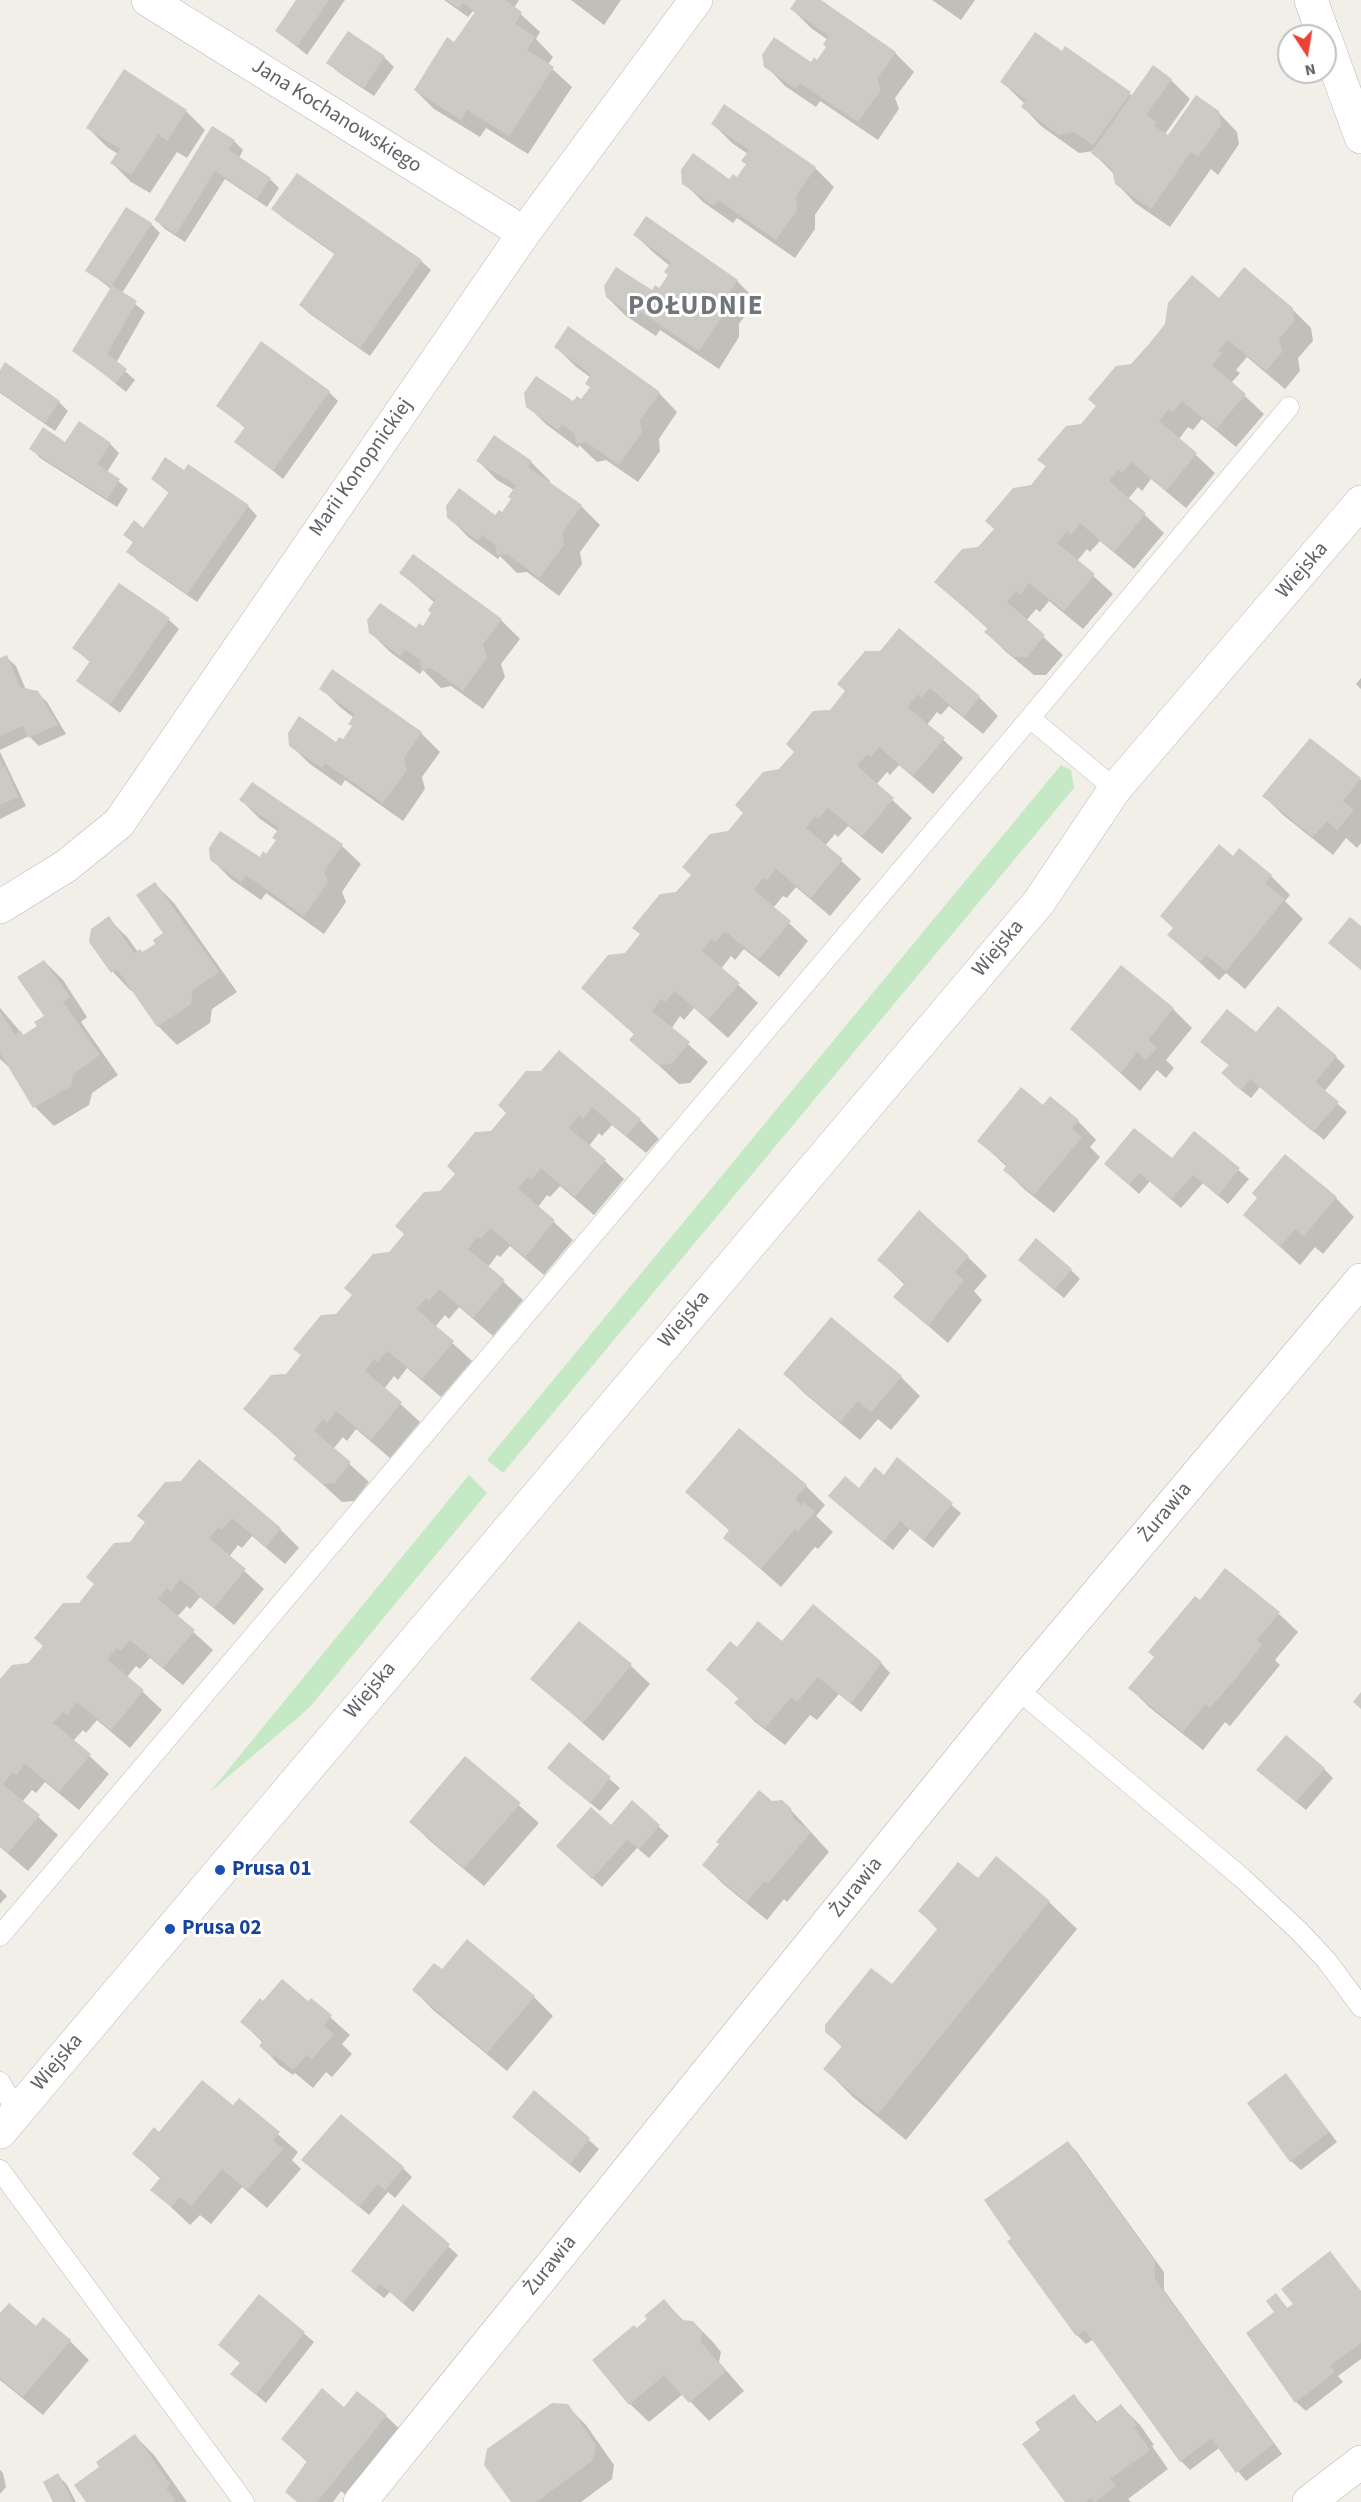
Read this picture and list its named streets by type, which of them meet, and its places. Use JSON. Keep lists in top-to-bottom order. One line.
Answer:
{"streets":{"street":["Jana Kochanowskiego","Marii Konopnickiej","Wiejska","Żurawia"]},"crossings":[["Jana Kochanowskiego","Marii Konopnickiej"]],"districts":["POŁUDNIE"],"places":["Prusa 01","Prusa 02"],"north":"bottom"}
